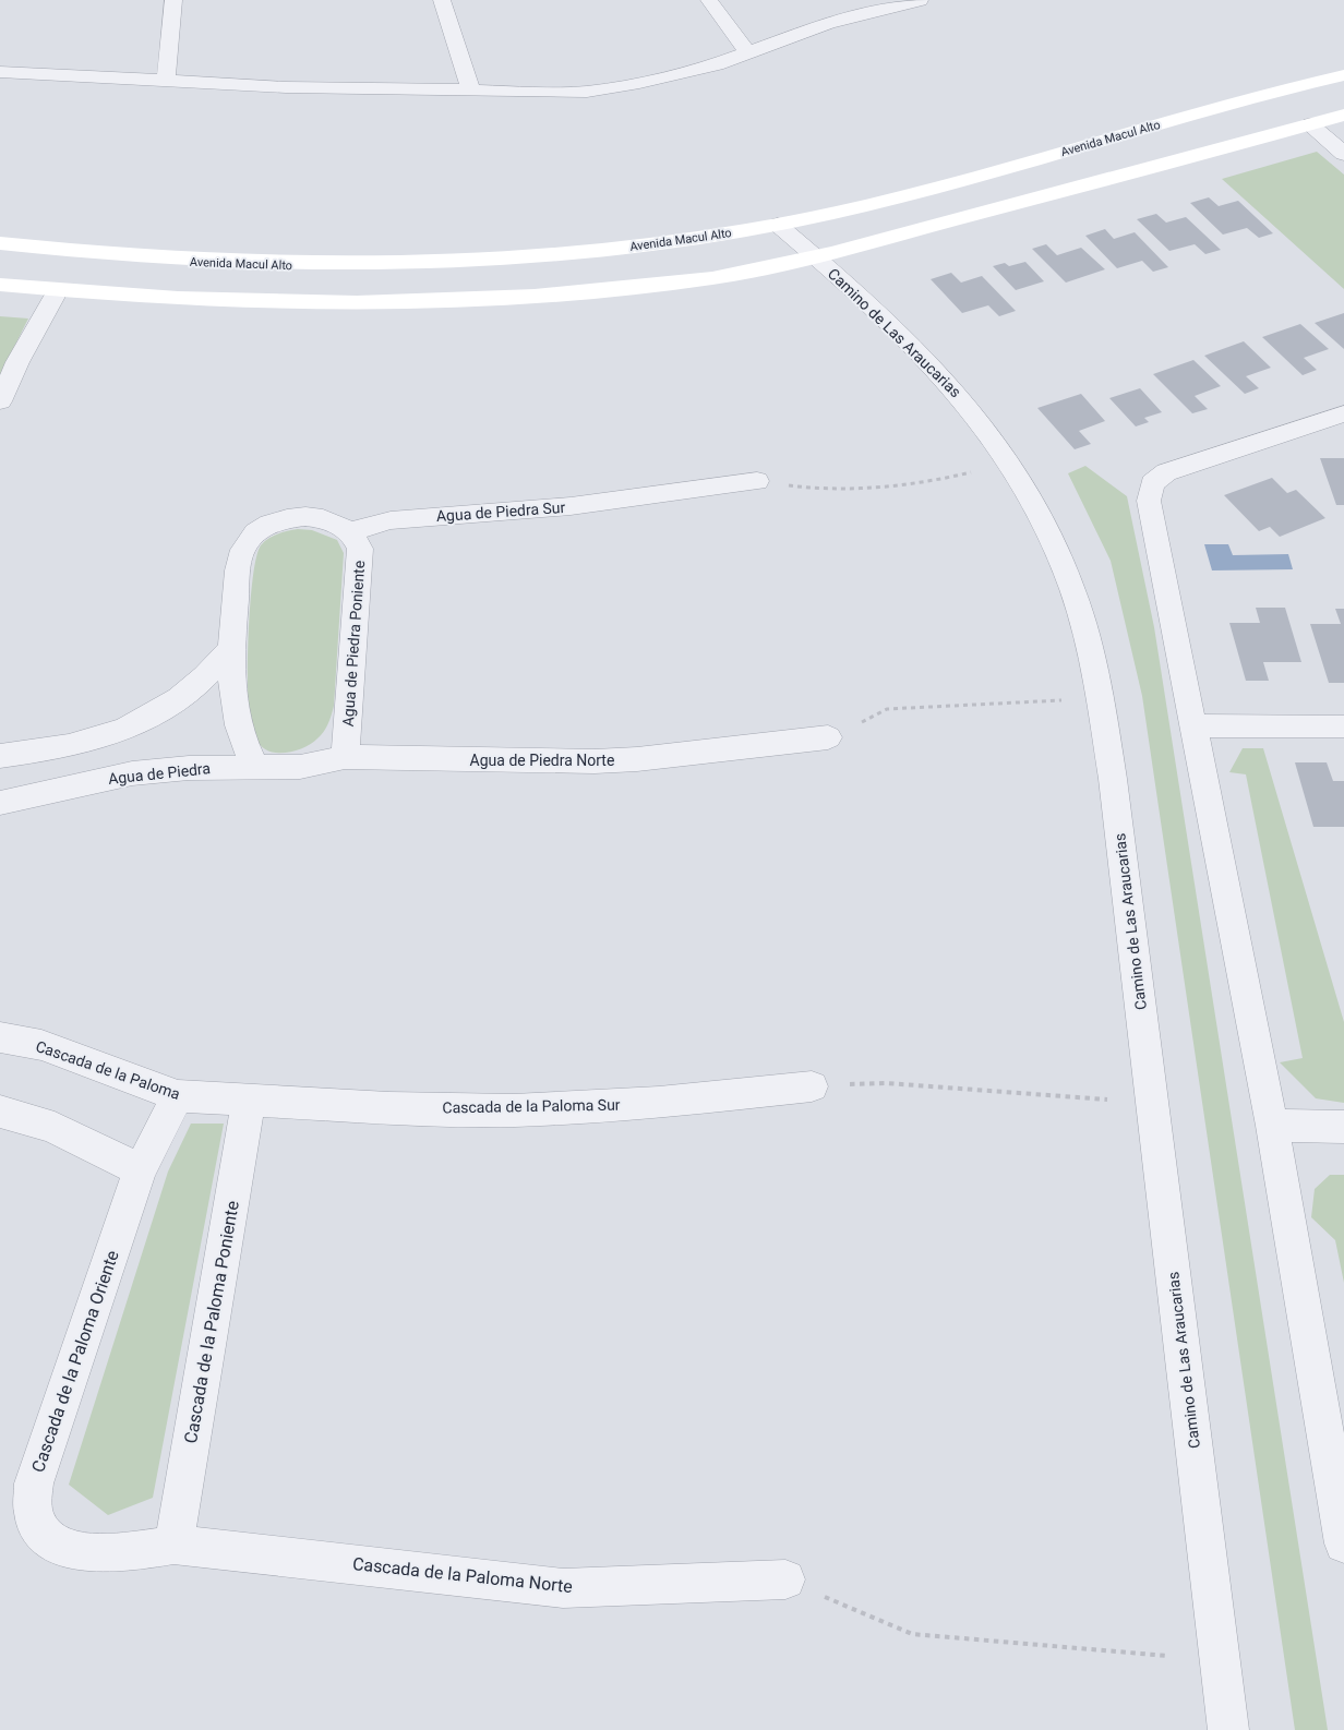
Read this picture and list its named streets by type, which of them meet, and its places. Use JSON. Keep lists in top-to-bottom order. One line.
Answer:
{"streets":{"street":["Avenida Macul Alto","Camino de Las Araucarias","Agua de Piedra Sur","Agua de Piedra Poniente","Agua de Piedra Norte","Agua de Piedra","Cascada de la Paloma","Cascada de la Paloma Sur","Cascada de la Paloma Poniente","Cascada de la Paloma Oriente","Cascada de la Paloma Norte"]},"crossings":[["Avenida Macul Alto","Camino de Las Araucarias"],["Agua de Piedra Sur","Agua de Piedra Poniente"],["Agua de Piedra Poniente","Agua de Piedra Norte"],["Agua de Piedra Norte","Agua de Piedra"],["Cascada de la Paloma","Cascada de la Paloma Sur"],["Cascada de la Paloma","Cascada de la Paloma Poniente"],["Cascada de la Paloma","Cascada de la Paloma Oriente"],["Cascada de la Paloma Sur","Cascada de la Paloma Poniente"],["Cascada de la Paloma Poniente","Cascada de la Paloma Oriente"],["Cascada de la Paloma Poniente","Cascada de la Paloma Norte"],["Cascada de la Paloma Oriente","Cascada de la Paloma Norte"]]}
